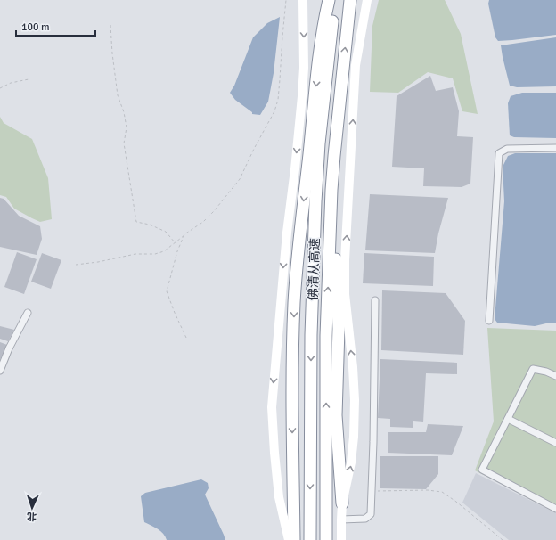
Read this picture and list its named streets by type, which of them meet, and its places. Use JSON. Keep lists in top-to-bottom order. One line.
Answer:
{"streets":{"highway":["佛清从高速"]},"scale_bar":"100 m","north":"bottom"}
